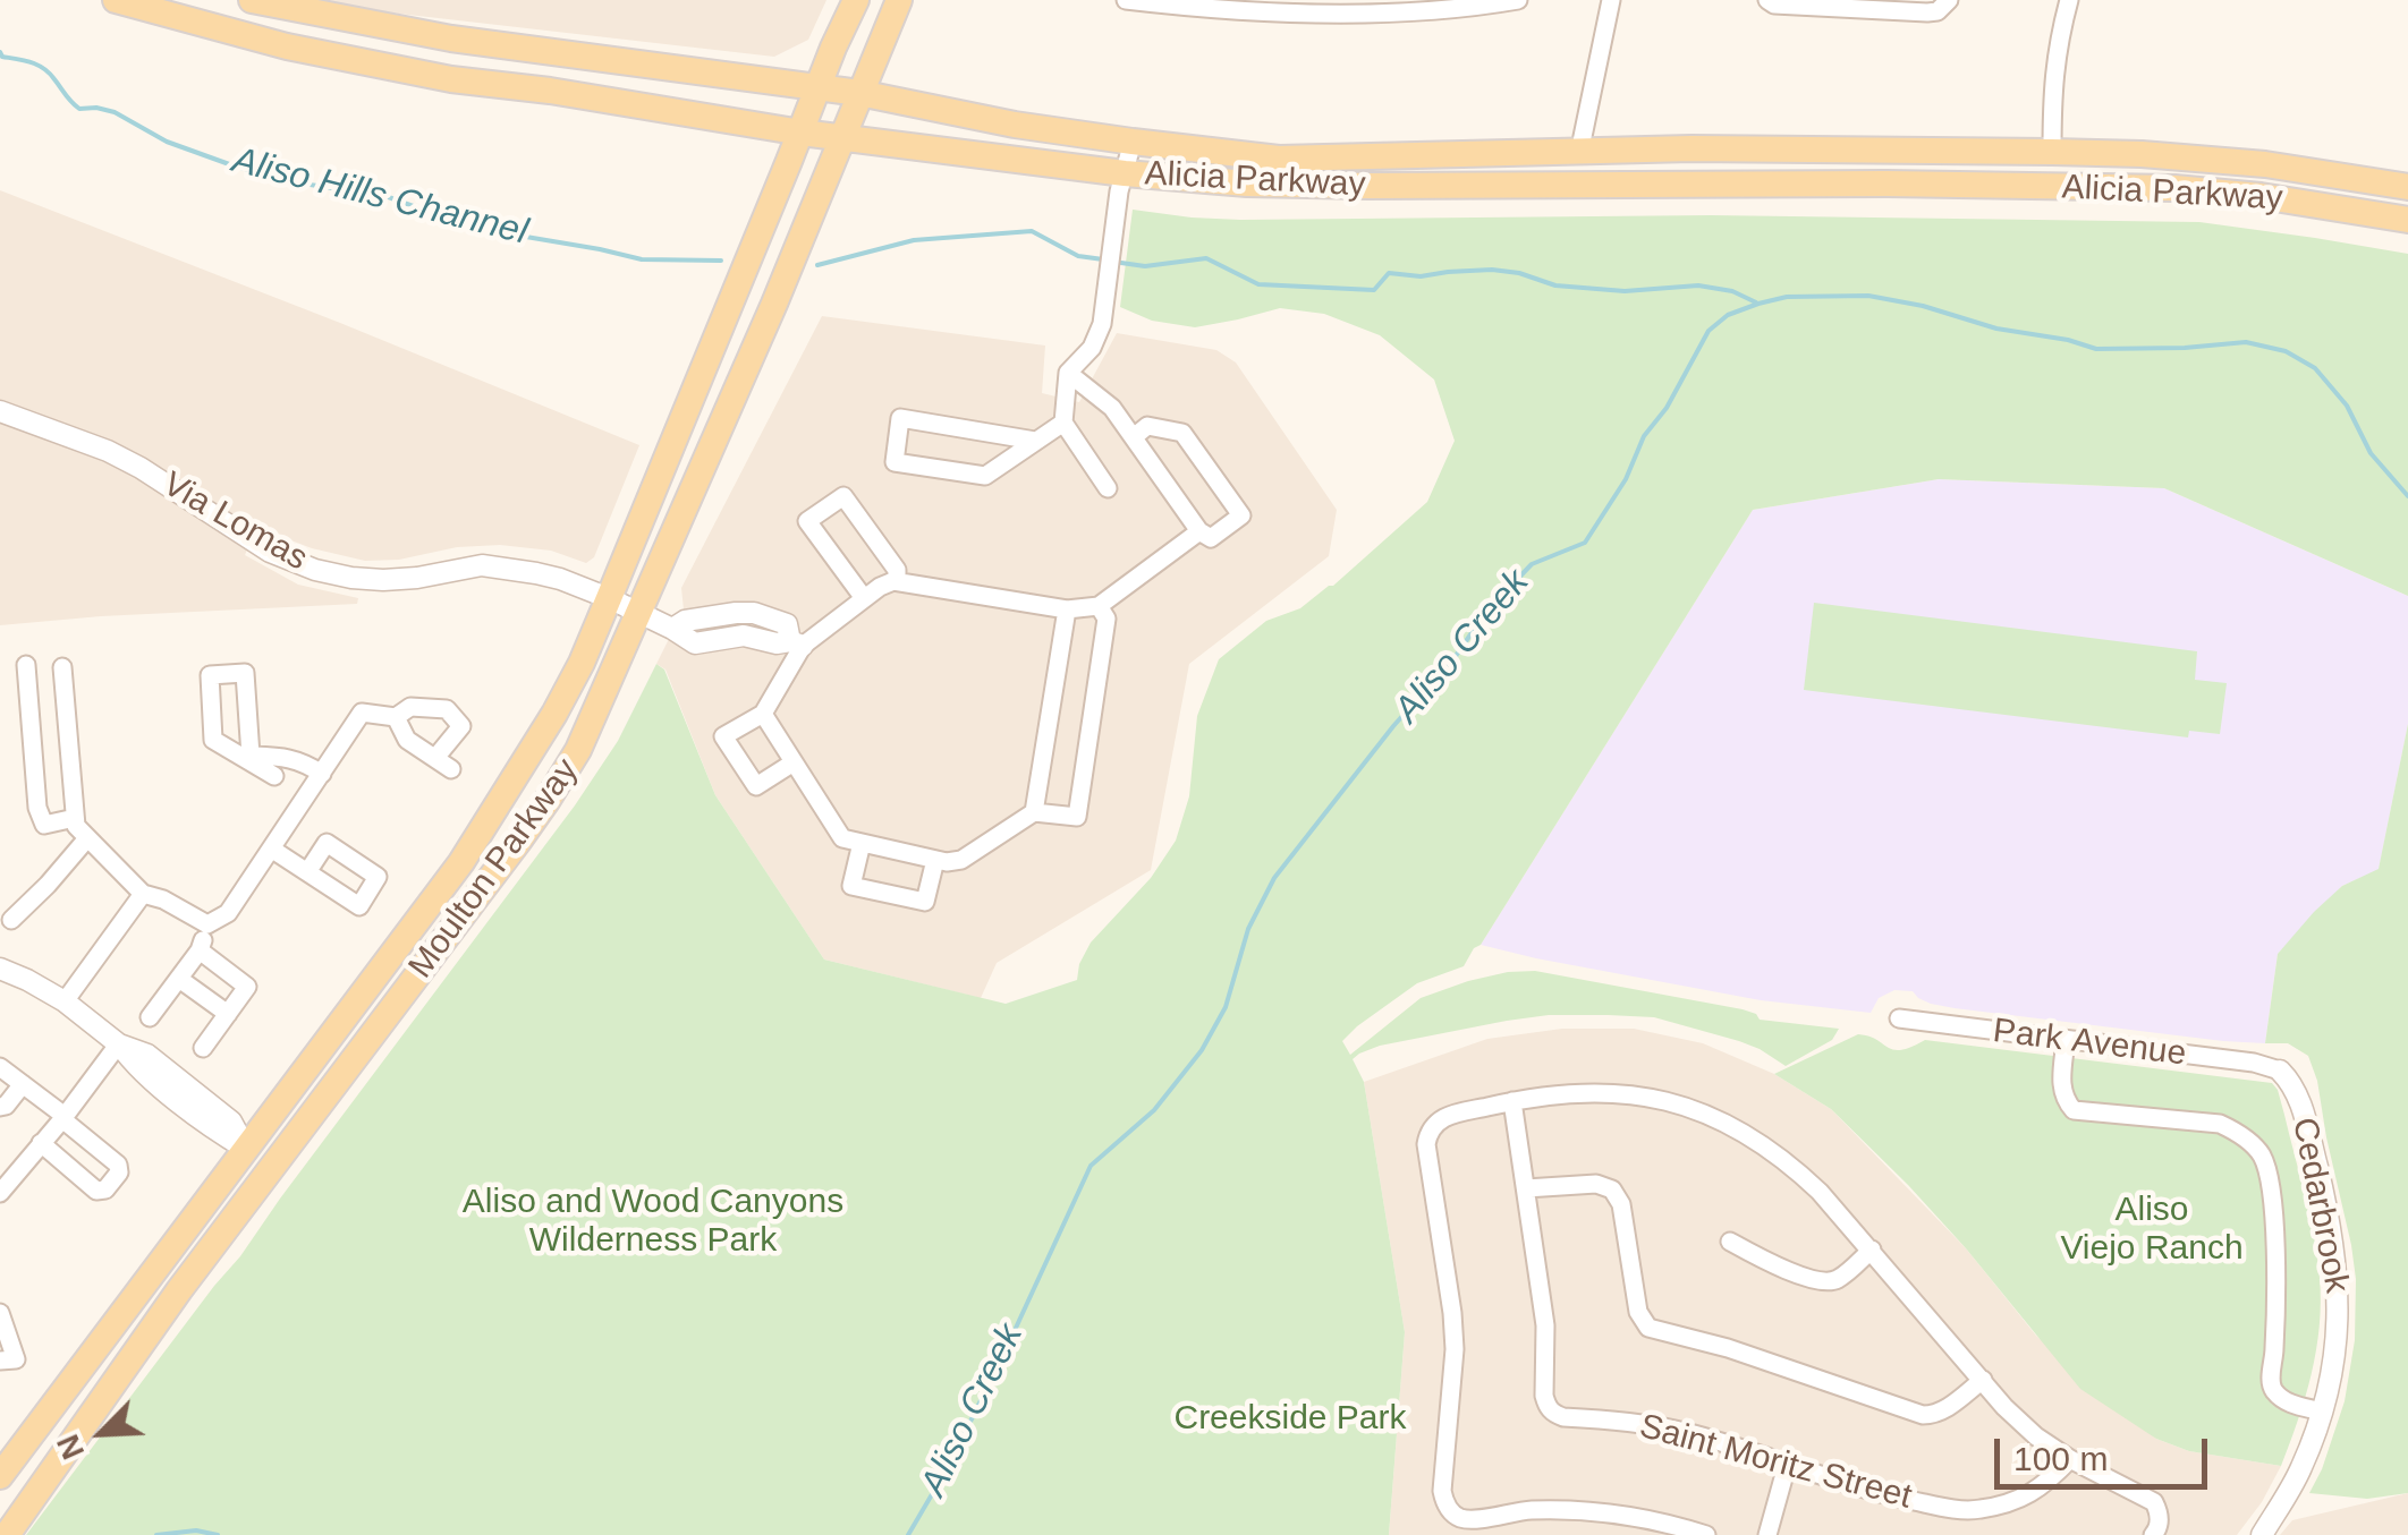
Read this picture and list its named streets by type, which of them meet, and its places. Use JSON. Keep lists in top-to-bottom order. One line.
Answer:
{"streets":{"main road":["Alicia Parkway","Moulton Parkway"],"street":["Via Lomas","Park Avenue","Cedarbrook","Saint Moritz Street"]},"crossings":[["Alicia Parkway","Moulton Parkway"],["Via Lomas","Moulton Parkway"],["Park Avenue","Cedarbrook"]],"water":["Aliso Hills Channel","Aliso Creek"],"parks":["Aliso and Wood Canyons Wilderness Park","Aliso Viejo Ranch","Creekside Park"],"scale_bar":"100 m","north":"bottom left"}
